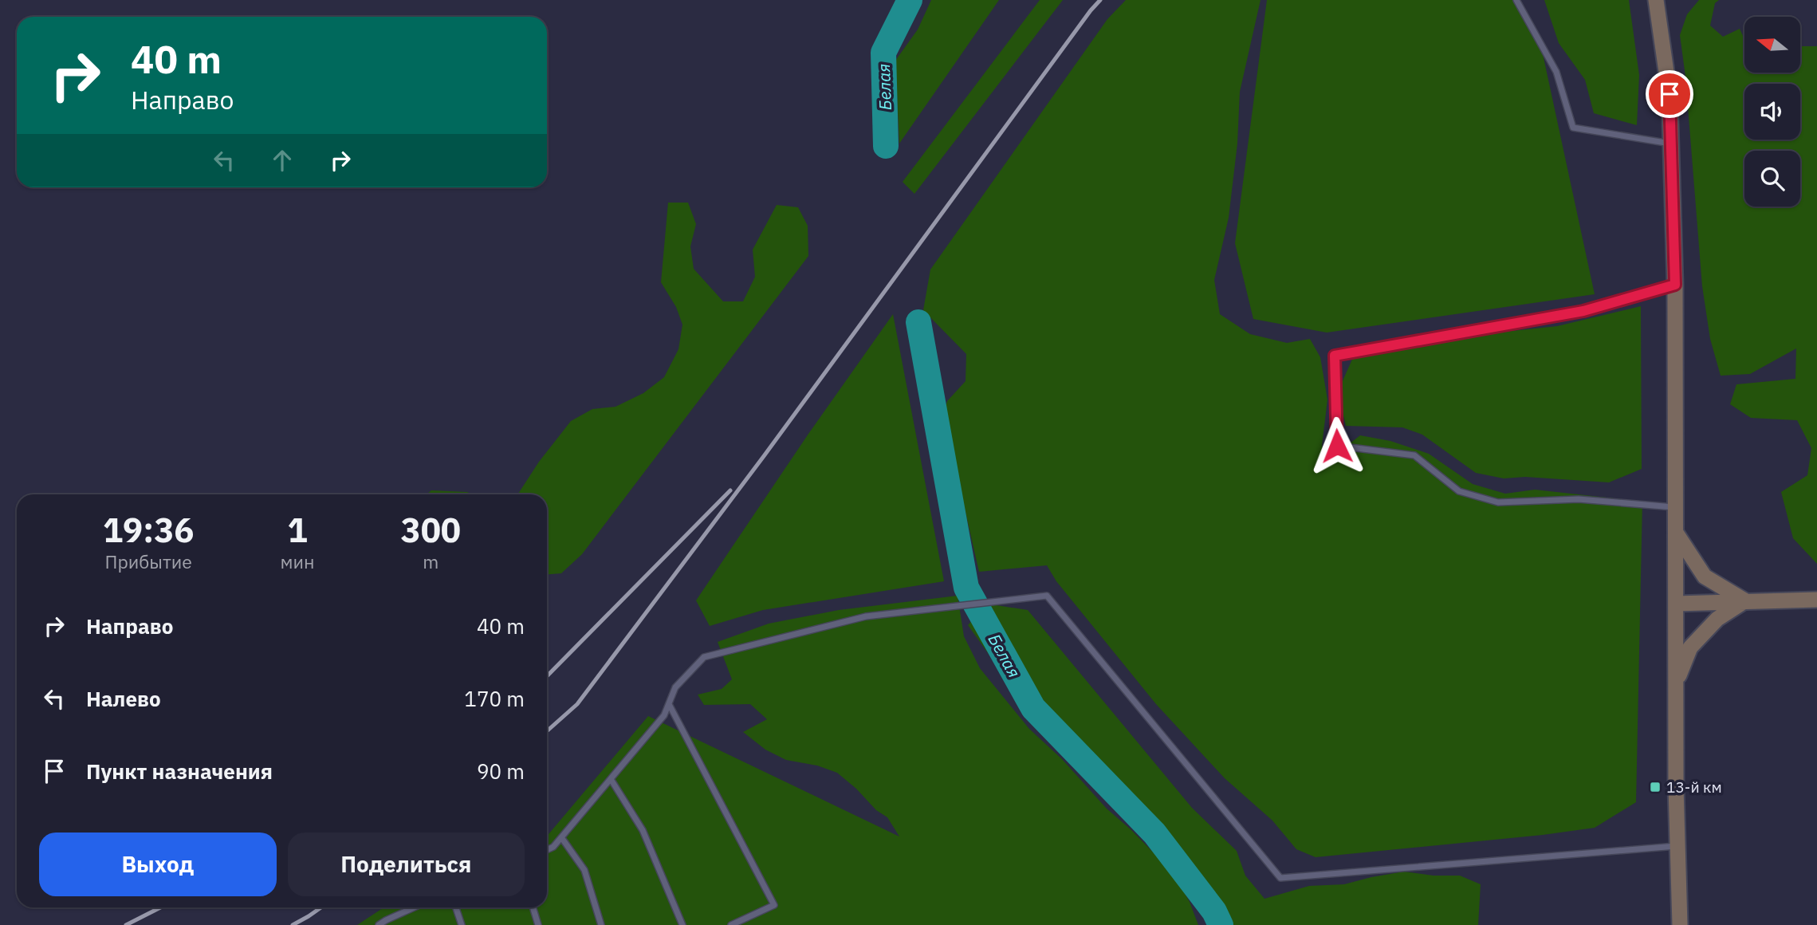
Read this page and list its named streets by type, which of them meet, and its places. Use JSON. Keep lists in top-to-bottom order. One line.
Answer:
{"water":["Белая"],"places":{"transit":["13-й км"]},"north":"left","page":{"turn":["40 m","Направо"],"eta":["19:36","Прибытие","1","мин","300","m"],"list":[{"name":"Направо","value":"40 m"},{"name":"Налево","value":"170 m"},{"name":"Пункт назначения","value":"90 m"}],"buttons":["Выход","Поделиться"]}}
